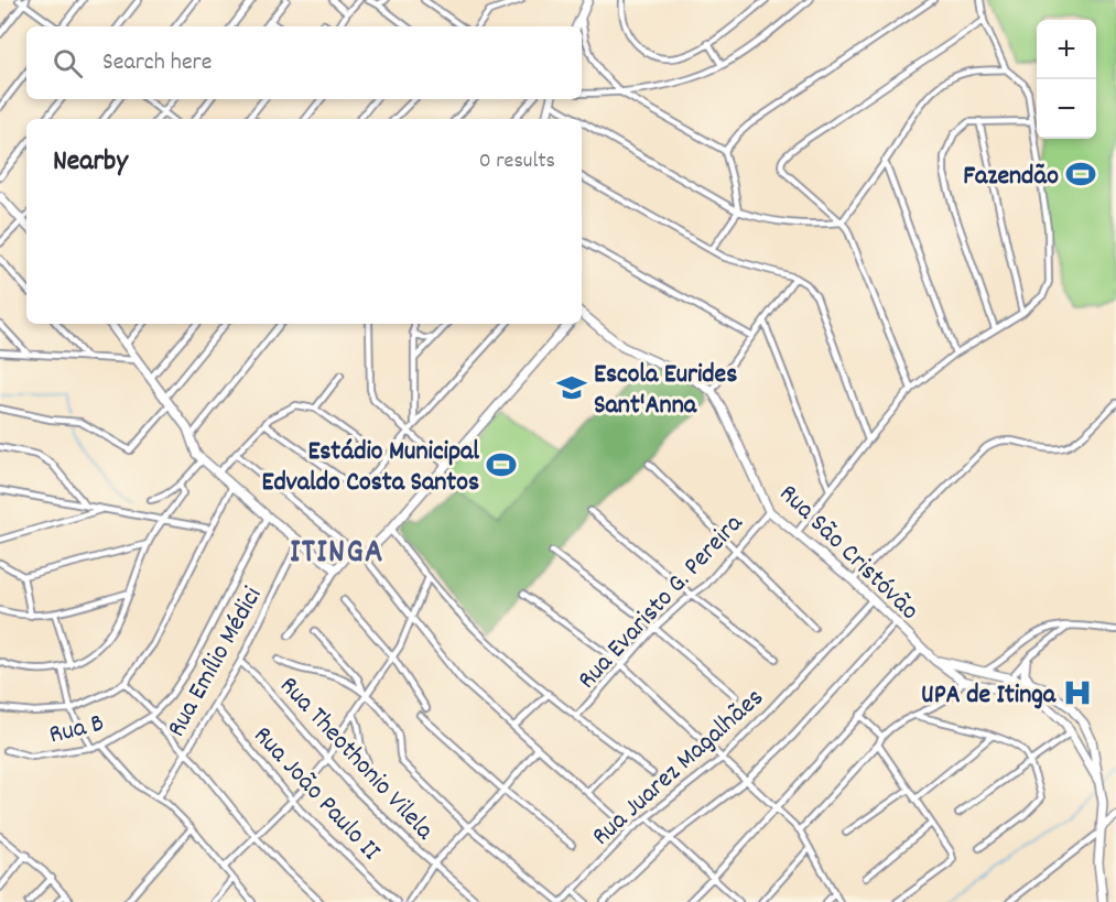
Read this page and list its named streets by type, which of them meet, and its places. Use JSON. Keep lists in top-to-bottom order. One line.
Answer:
{"streets":{"main road":["Rua São Cristóvão"],"street":["Rua Evaristo G. Pereira","Rua Emílio Médici","Rua B","Rua Theothonio Vilela","Rua Juarez Magalhães","Rua João Paulo II"]},"crossings":[["Rua São Cristóvão","Rua Evaristo G. Pereira"],["Rua São Cristóvão","Rua Juarez Magalhães"],["Rua Emílio Médici","Rua Theothonio Vilela"],["Rua Emílio Médici","Rua João Paulo II"]],"districts":["ITINGA"],"places":{"sports":["Fazendão","Estádio Municipal Edvaldo Costa Santos"],"school or university":["Escola Eurides Sant'Anna"],"hospital":["UPA de Itinga"]},"page":{"map_buttons":["+","−"],"search":"Search here","heading":["Nearby","0 results"]}}
